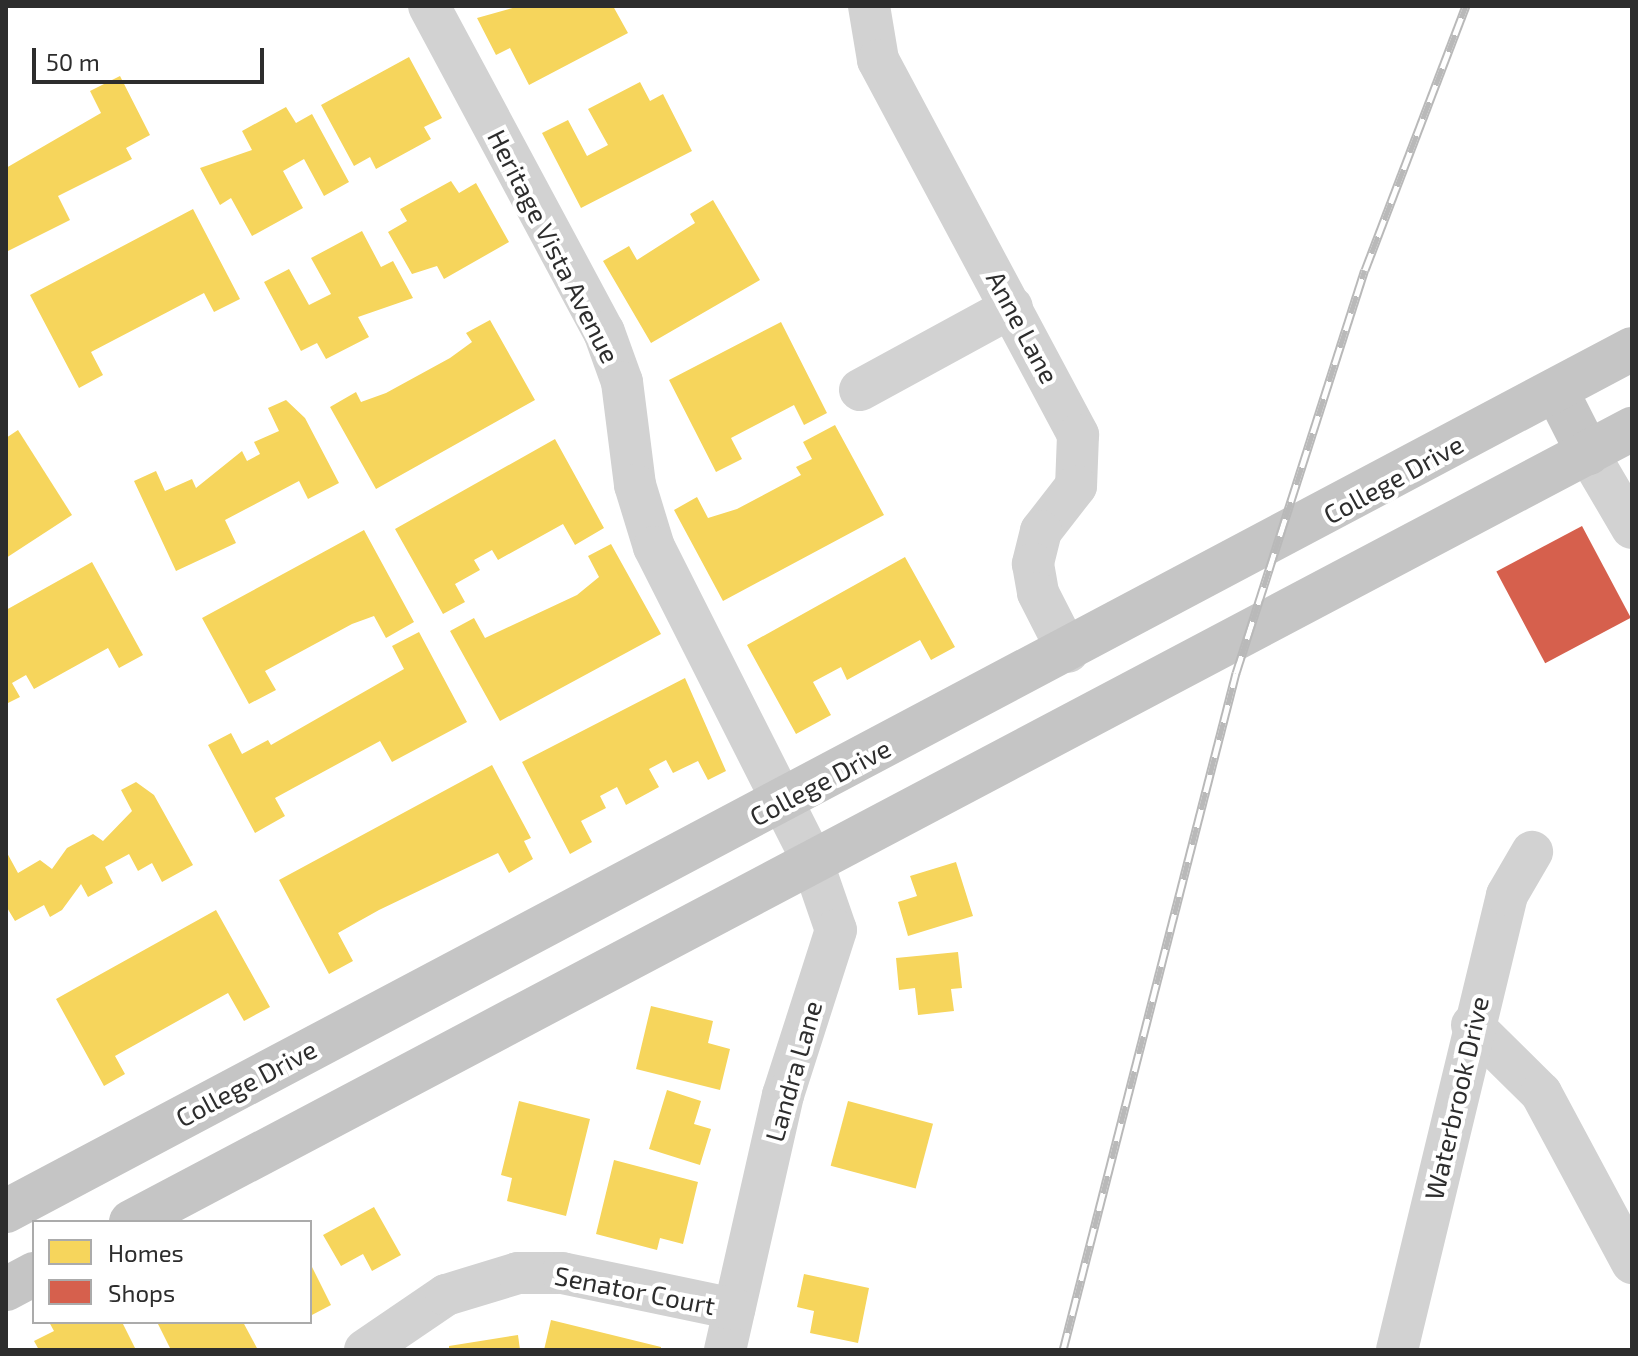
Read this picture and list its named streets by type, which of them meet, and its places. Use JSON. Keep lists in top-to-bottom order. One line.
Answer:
{"streets":{"main road":["College Drive"],"street":["Heritage Vista Avenue","Anne Lane","Landra Lane","Waterbrook Drive","Senator Court"]},"crossings":[["Heritage Vista Avenue","College Drive"],["Heritage Vista Avenue","Landra Lane"],["Anne Lane","College Drive"],["College Drive","Landra Lane"],["Landra Lane","Senator Court"]],"legend":["Homes","Shops"],"scale_bar":"50 m"}
